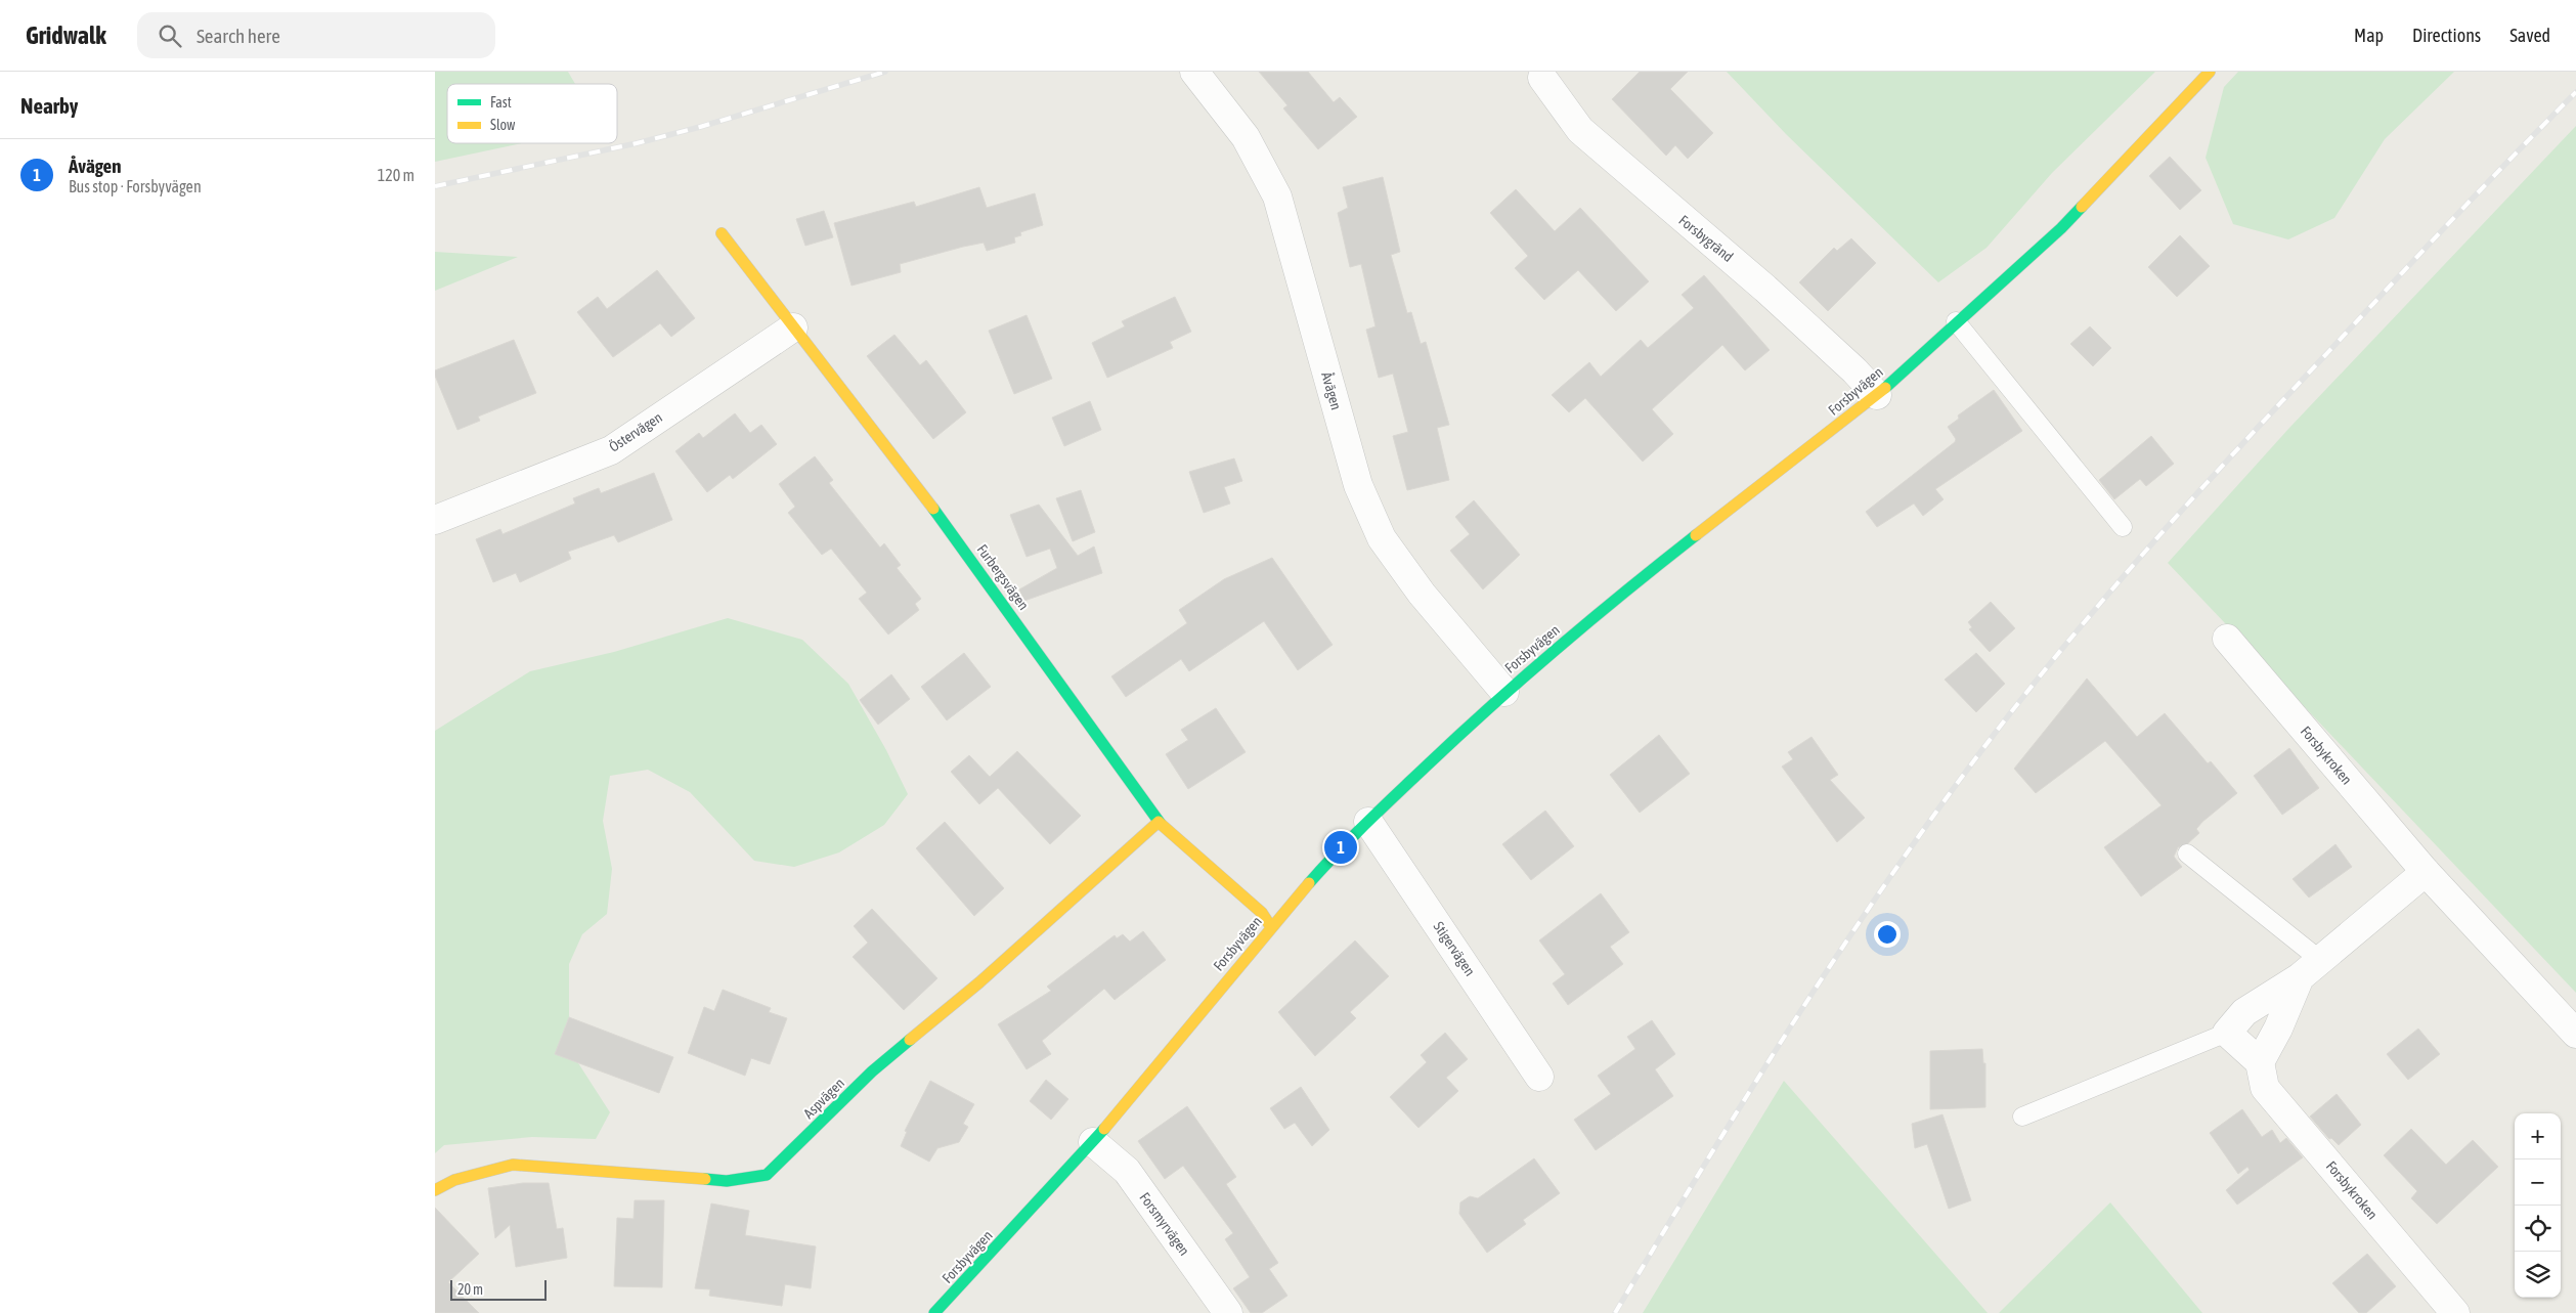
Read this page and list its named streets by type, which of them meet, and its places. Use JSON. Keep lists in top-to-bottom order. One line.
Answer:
{"streets":{"street":["Forsbygränd","Åvägen","Forsbyvägen","Östervägen","Furbergsvägen","Forsbykroken","Stigervägen","Aspvägen","Forsmyrvägen"]},"crossings":[["Forsbygränd","Forsbyvägen"],["Åvägen","Forsbyvägen"],["Forsbyvägen","Furbergsvägen"],["Forsbyvägen","Stigervägen"],["Forsbyvägen","Forsmyrvägen"],["Östervägen","Furbergsvägen"],["Furbergsvägen","Aspvägen"]],"legend":["Fast","Slow"],"scale_bar":"20 m","page":{"header":"Gridwalk","search":"Search here","nav":["Map","Directions","Saved"],"heading":"Nearby","list":[{"mark":"1","name":"Åvägen","note":"Bus stop · Forsbyvägen","value":"120 m"}],"pins":"1","map_buttons":["+","−"],"scale":"20 m"}}
